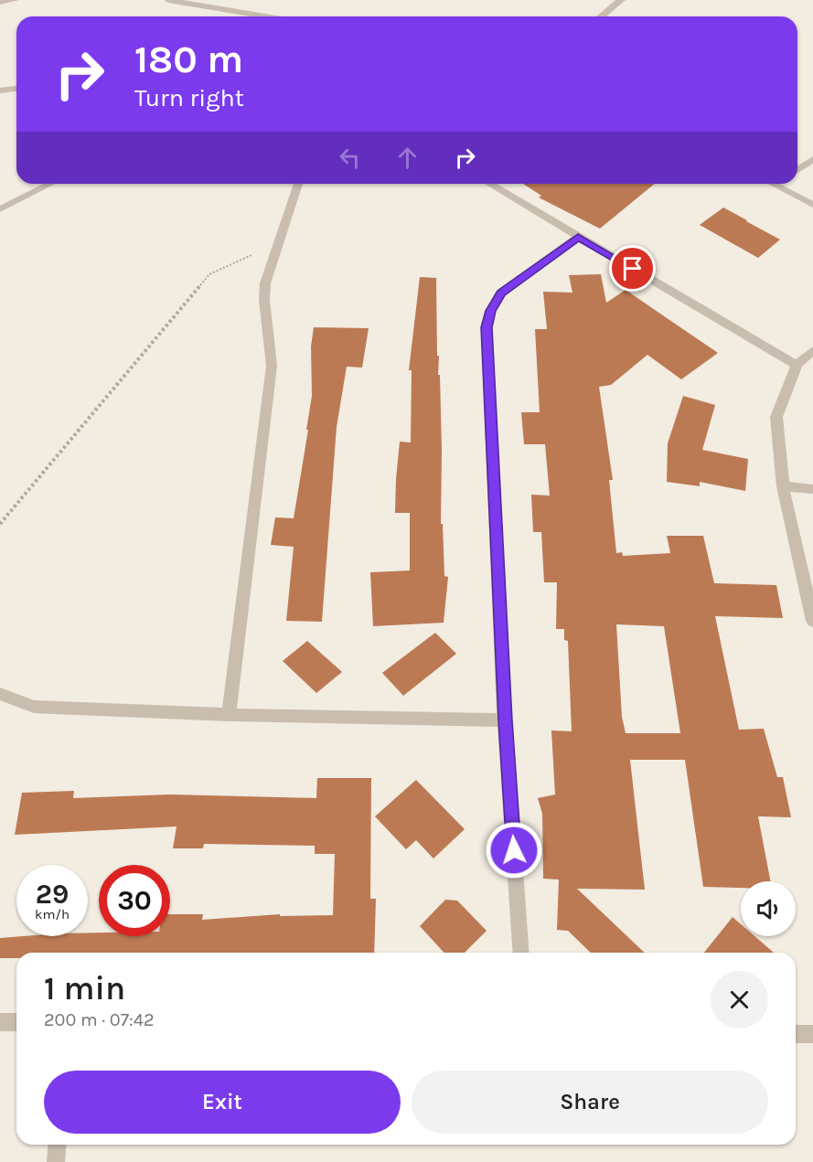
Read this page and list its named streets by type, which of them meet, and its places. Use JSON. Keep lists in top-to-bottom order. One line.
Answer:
{"page":{"turn":["180 m","Turn right"],"speed":"29 km/h","limit":"30","heading":["1 min","200 m · 07:42"],"buttons":["Exit","Share"]}}
